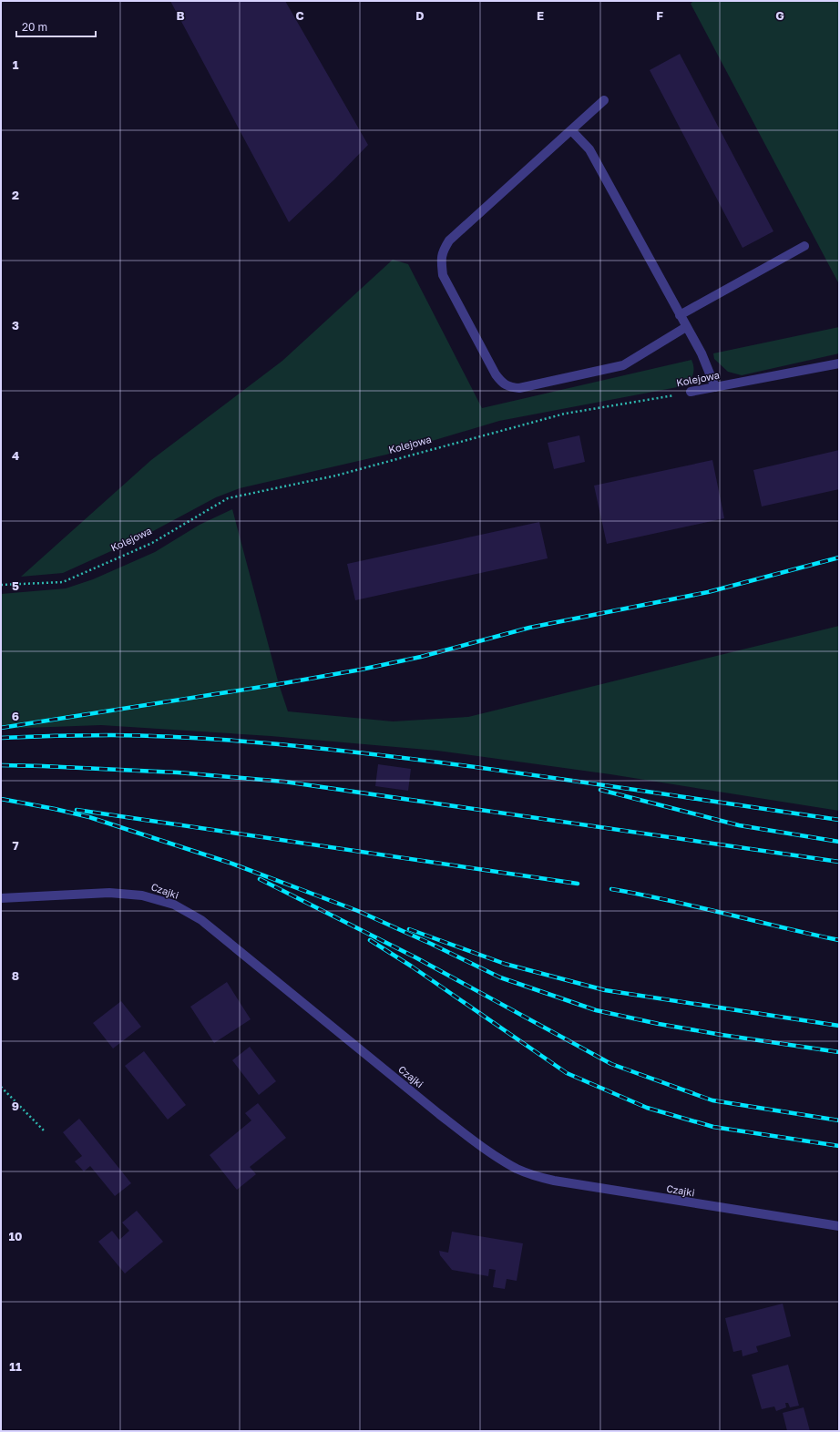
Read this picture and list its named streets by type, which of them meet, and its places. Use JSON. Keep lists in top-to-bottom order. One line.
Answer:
{"streets":{"street":["Kolejowa","Czajki"]},"scale_bar":"20 m","grid":{"columns":["B","C","D","E","F","G"],"rows":["1","2","3","4","5","6","7","8","9","10","11"]}}
